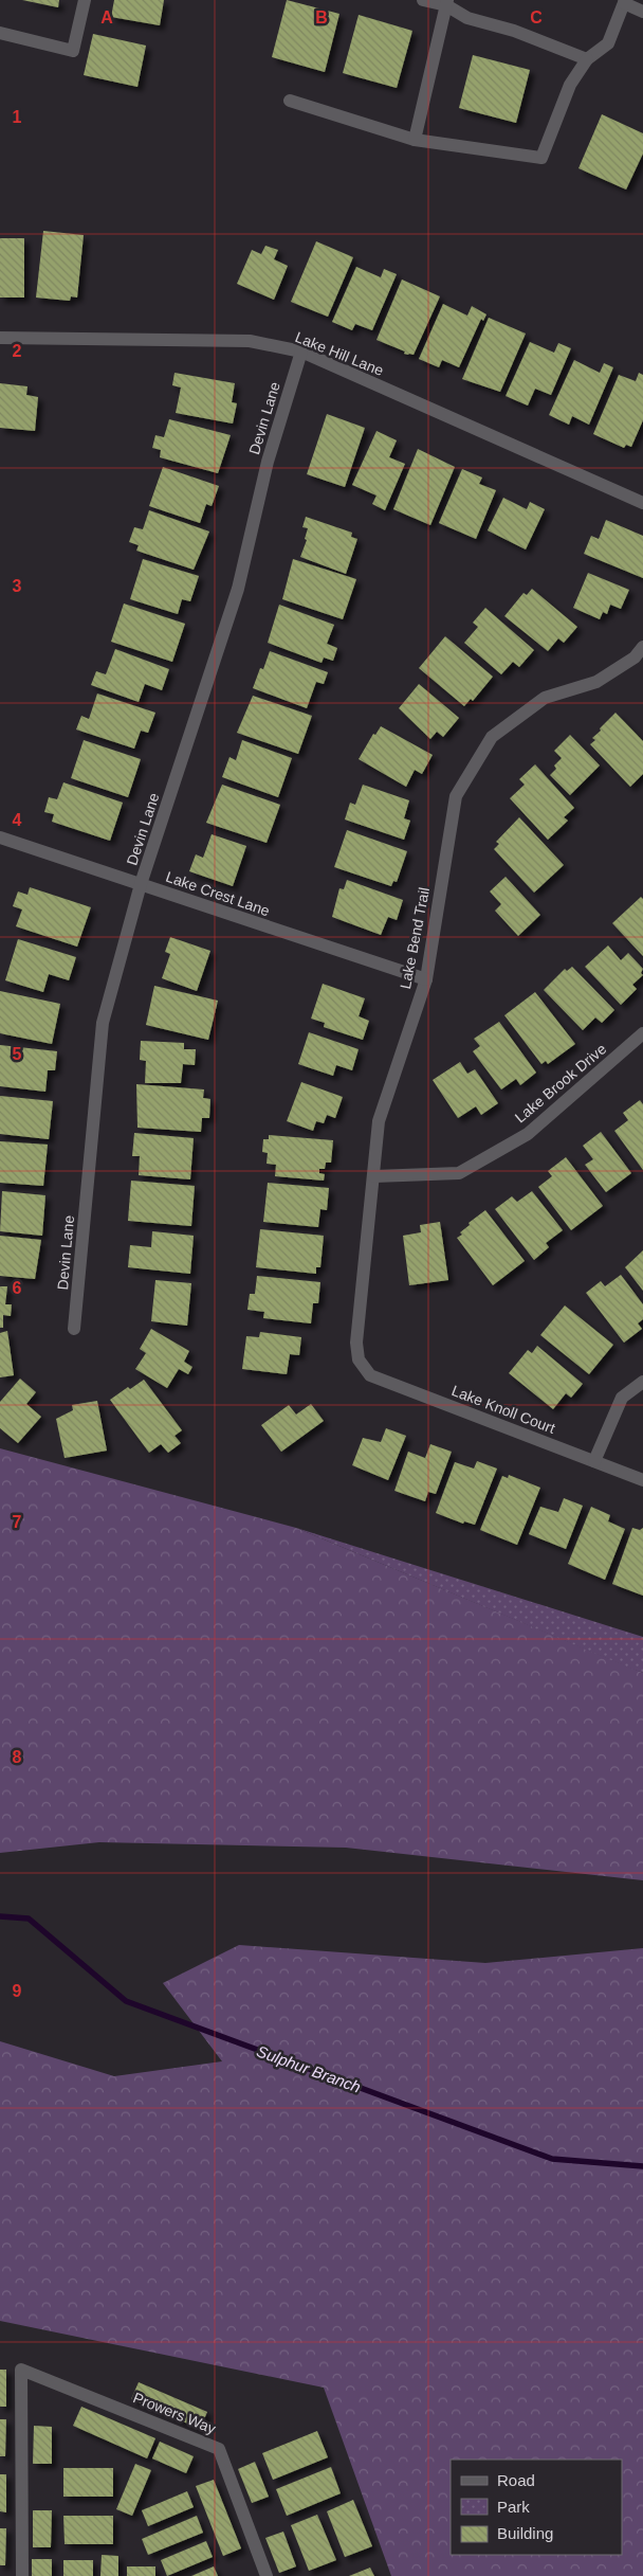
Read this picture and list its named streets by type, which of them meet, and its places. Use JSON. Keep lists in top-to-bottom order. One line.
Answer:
{"streets":{"street":["Lake Hill Lane","Devin Lane","Lake Crest Lane","Lake Bend Trail","Lake Brook Drive","Lake Knoll Court","Prowers Way"]},"crossings":[["Lake Hill Lane","Devin Lane"],["Devin Lane","Lake Crest Lane"],["Lake Crest Lane","Lake Bend Trail"],["Lake Bend Trail","Lake Brook Drive"],["Lake Bend Trail","Lake Knoll Court"]],"water":["Sulphur Branch"],"legend":["Road","Park","Building"],"grid":{"columns":["A","B","C"],"rows":["1","2","3","4","5","6","7","8","9"]}}
